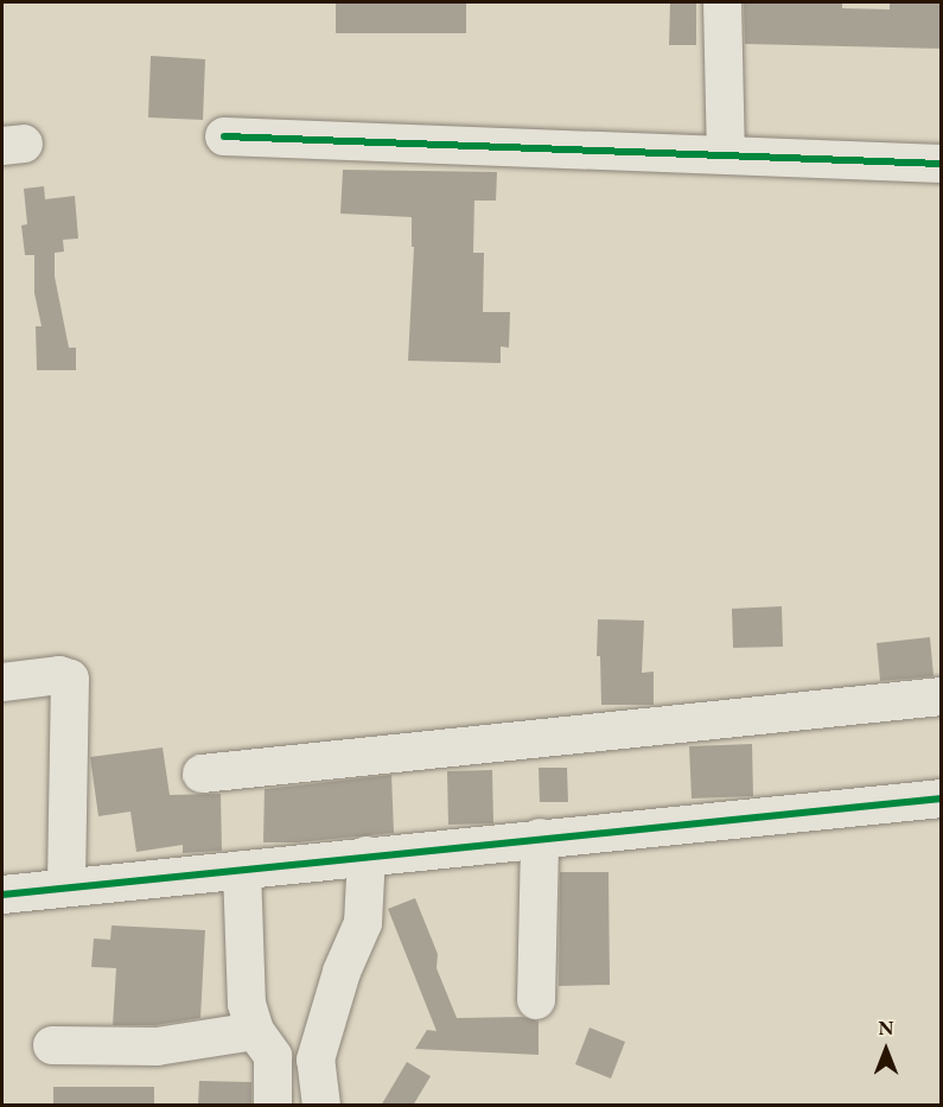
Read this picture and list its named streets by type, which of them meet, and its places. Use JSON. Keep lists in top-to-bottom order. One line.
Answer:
{"north":"top"}
